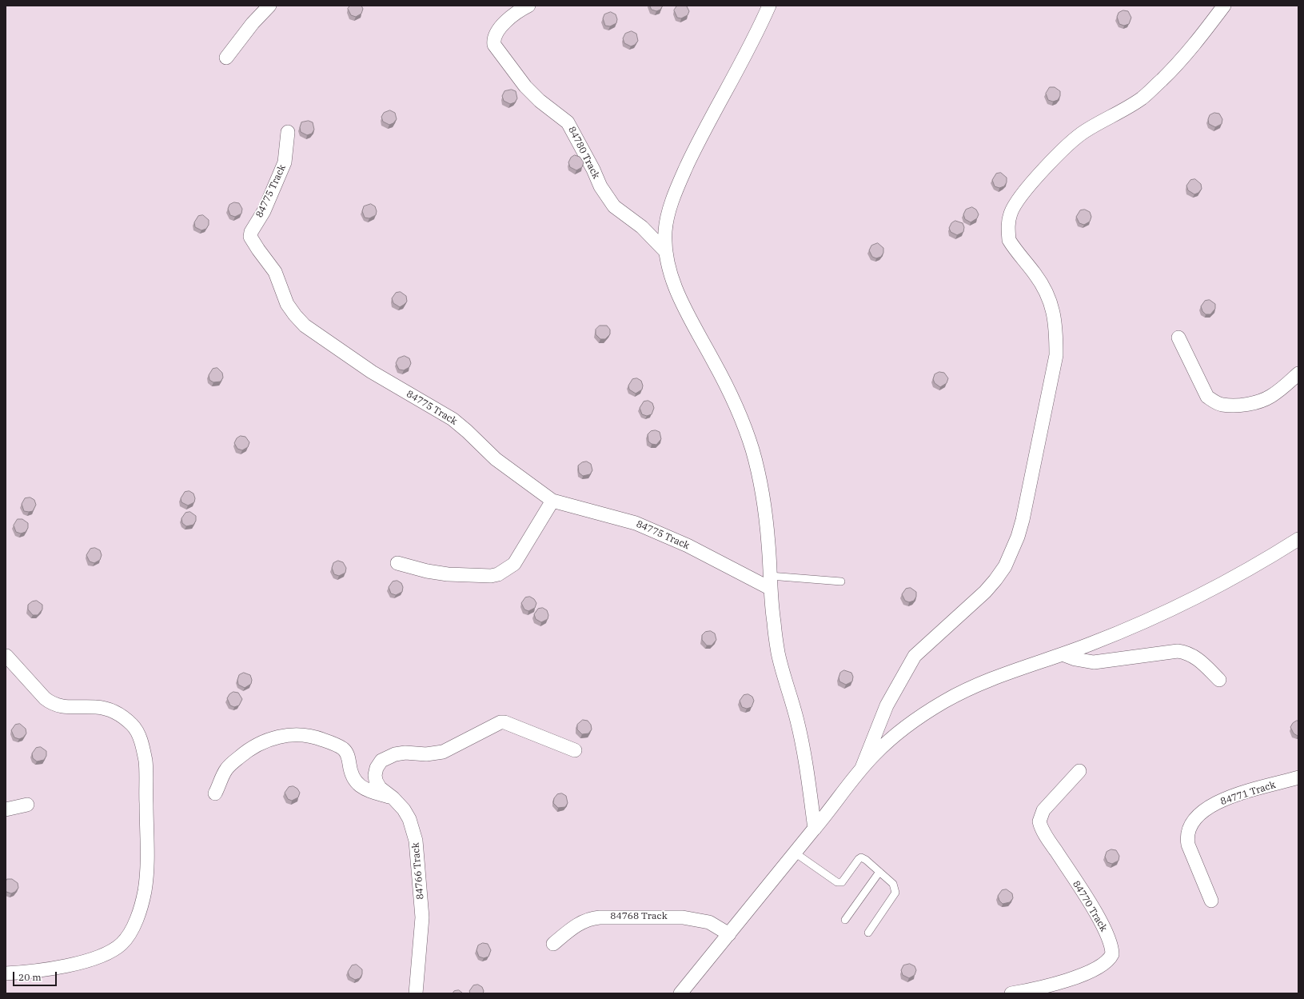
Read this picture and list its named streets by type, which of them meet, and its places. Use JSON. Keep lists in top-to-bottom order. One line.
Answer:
{"streets":{"street":["84780 Track","84775 Track","84771 Track","84766 Track","84770 Track","84768 Track"]},"scale_bar":"20 m"}
